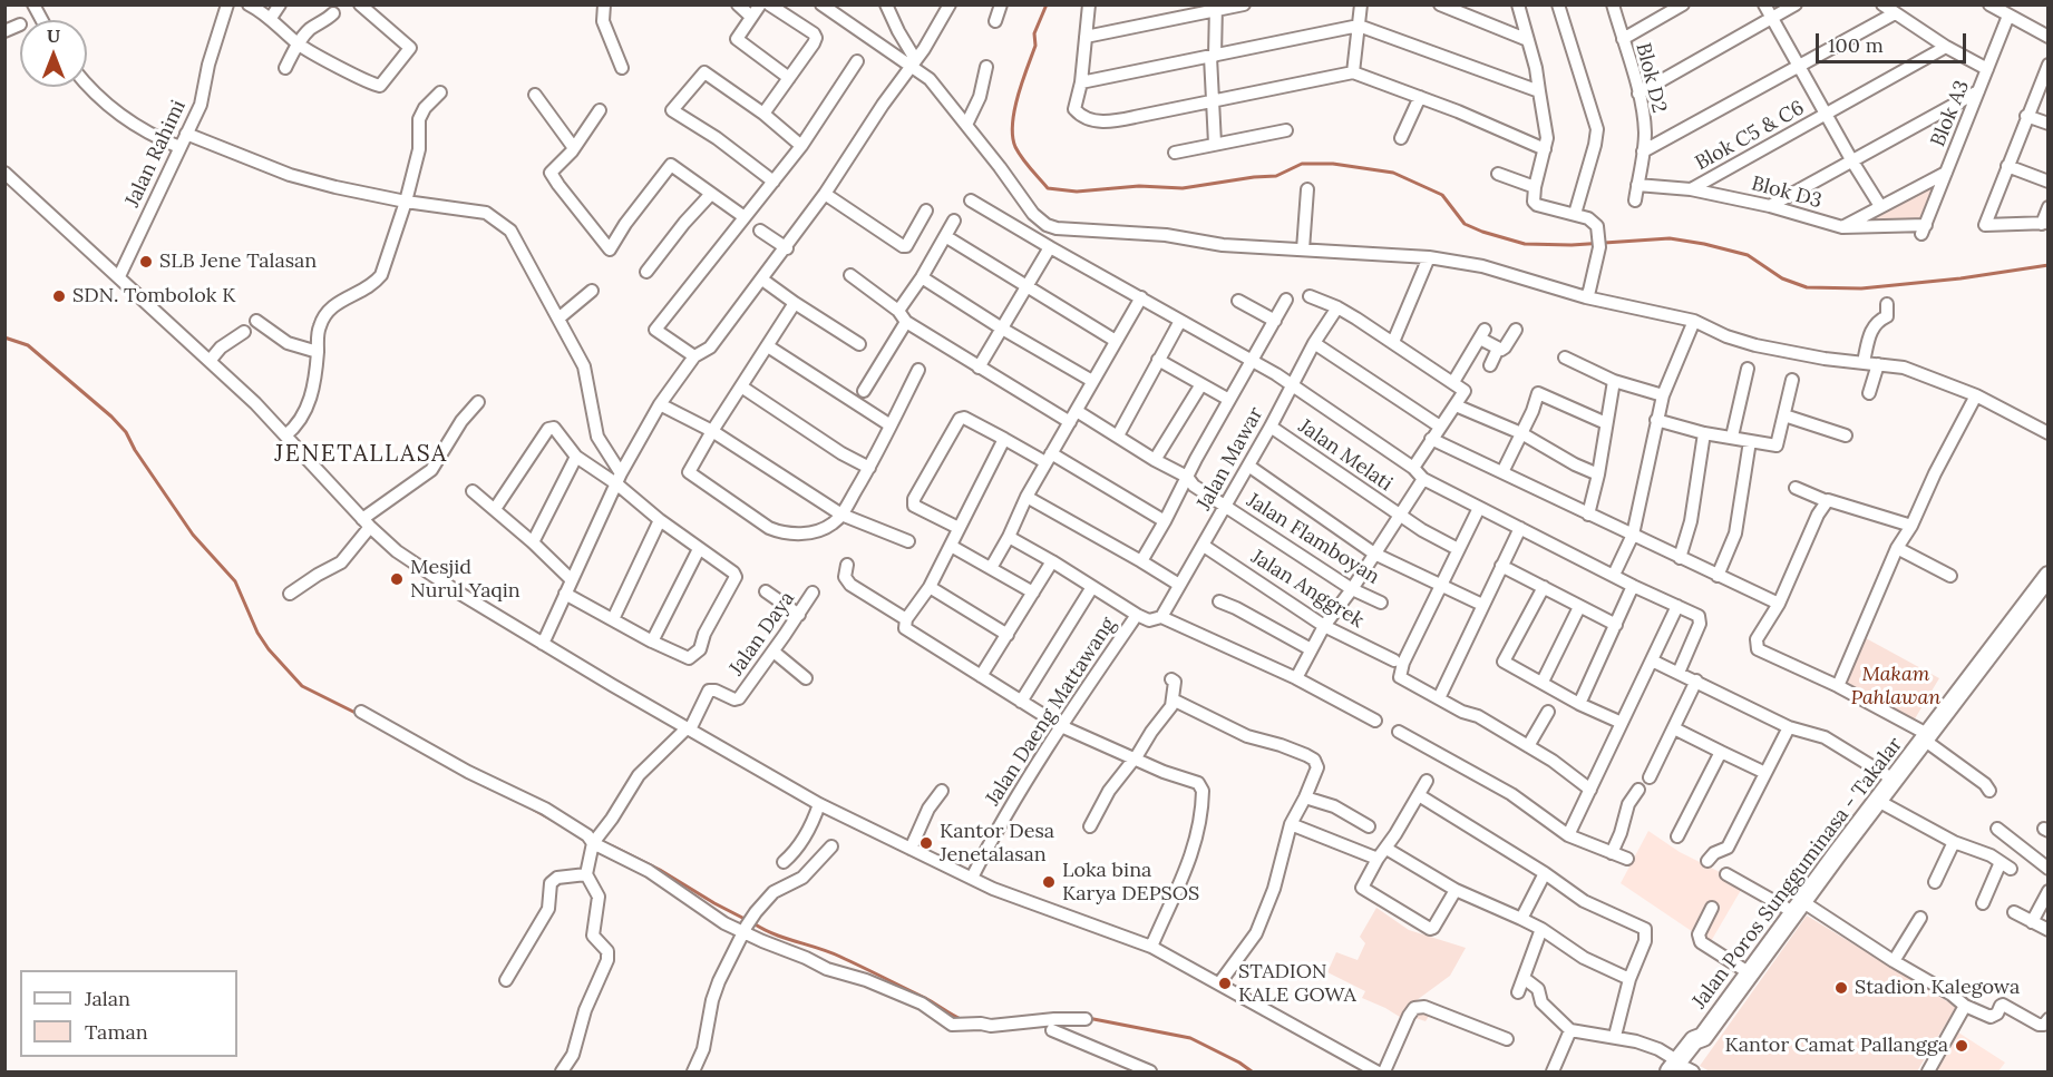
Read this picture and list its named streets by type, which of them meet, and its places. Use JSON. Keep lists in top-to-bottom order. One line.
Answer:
{"streets":{"highway":["Jalan Poros Sungguminasa - Takalar"],"street":["Blok D2","Blok A3","Blok C5 & C6","Jalan Rahimi","Blok D3","Jalan Melati","Jalan Mawar","Jalan Flamboyan","Jalan Anggrek","Jalan Daya","Jalan Daeng Mattawang"]},"crossings":[["Blok D2","Blok D3"],["Blok A3","Blok D3"],["Blok C5 & C6","Blok D3"],["Jalan Melati","Jalan Mawar"],["Jalan Mawar","Jalan Flamboyan"],["Jalan Mawar","Jalan Anggrek"],["Jalan Mawar","Jalan Daeng Mattawang"]],"districts":["JENETALLASA"],"parks":["Makam Pahlawan"],"places":["SLB Jene Talasan","SDN. Tombolok K","Mesjid Nurul Yaqin","Kantor Desa Jenetalasan","Loka bina Karya DEPSOS","STADION KALE GOWA","Stadion Kalegowa","Kantor Camat Pallangga"],"legend":["Jalan","Taman"],"scale_bar":"100 m","north":"top"}
